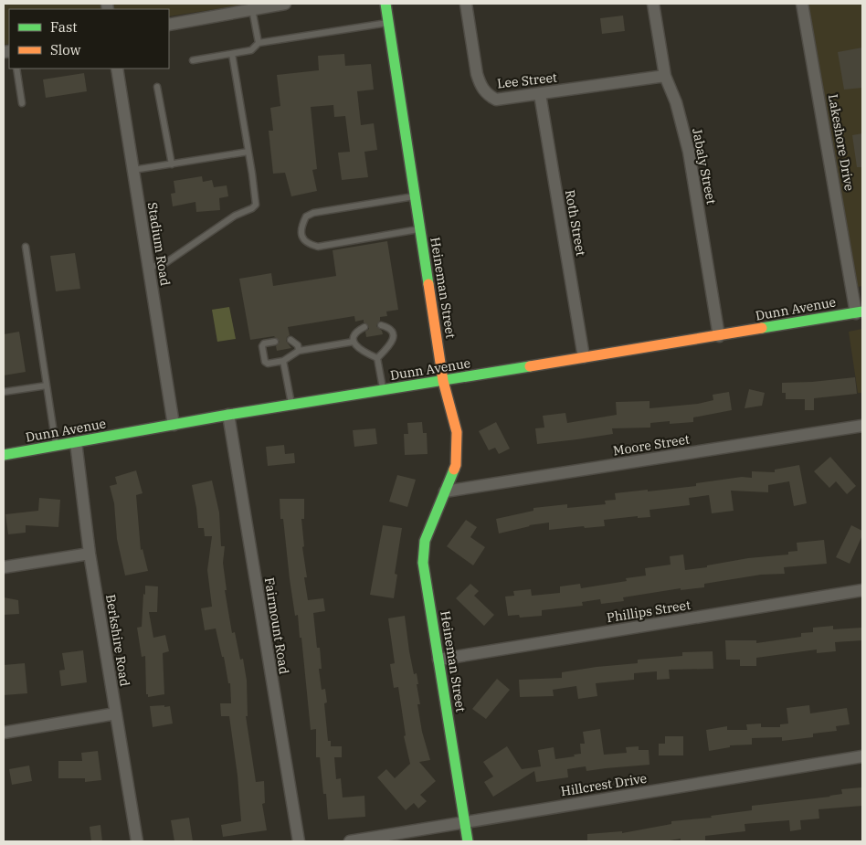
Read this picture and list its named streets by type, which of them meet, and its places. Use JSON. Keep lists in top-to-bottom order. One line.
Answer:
{"streets":{"main road":["Heineman Street","Dunn Avenue"],"street":["Lee Street","Lakeshore Drive","Jabaly Street","Roth Street","Stadium Road","Moore Street","Phillips Street","Fairmount Road","Berkshire Road","Hillcrest Drive"]},"crossings":[["Lee Street","Jabaly Street"],["Lee Street","Roth Street"],["Lakeshore Drive","Dunn Avenue"],["Jabaly Street","Dunn Avenue"],["Roth Street","Dunn Avenue"],["Stadium Road","Dunn Avenue"],["Heineman Street","Dunn Avenue"],["Heineman Street","Moore Street"],["Heineman Street","Phillips Street"],["Heineman Street","Hillcrest Drive"],["Dunn Avenue","Fairmount Road"],["Dunn Avenue","Berkshire Road"]],"legend":["Fast","Slow"]}
